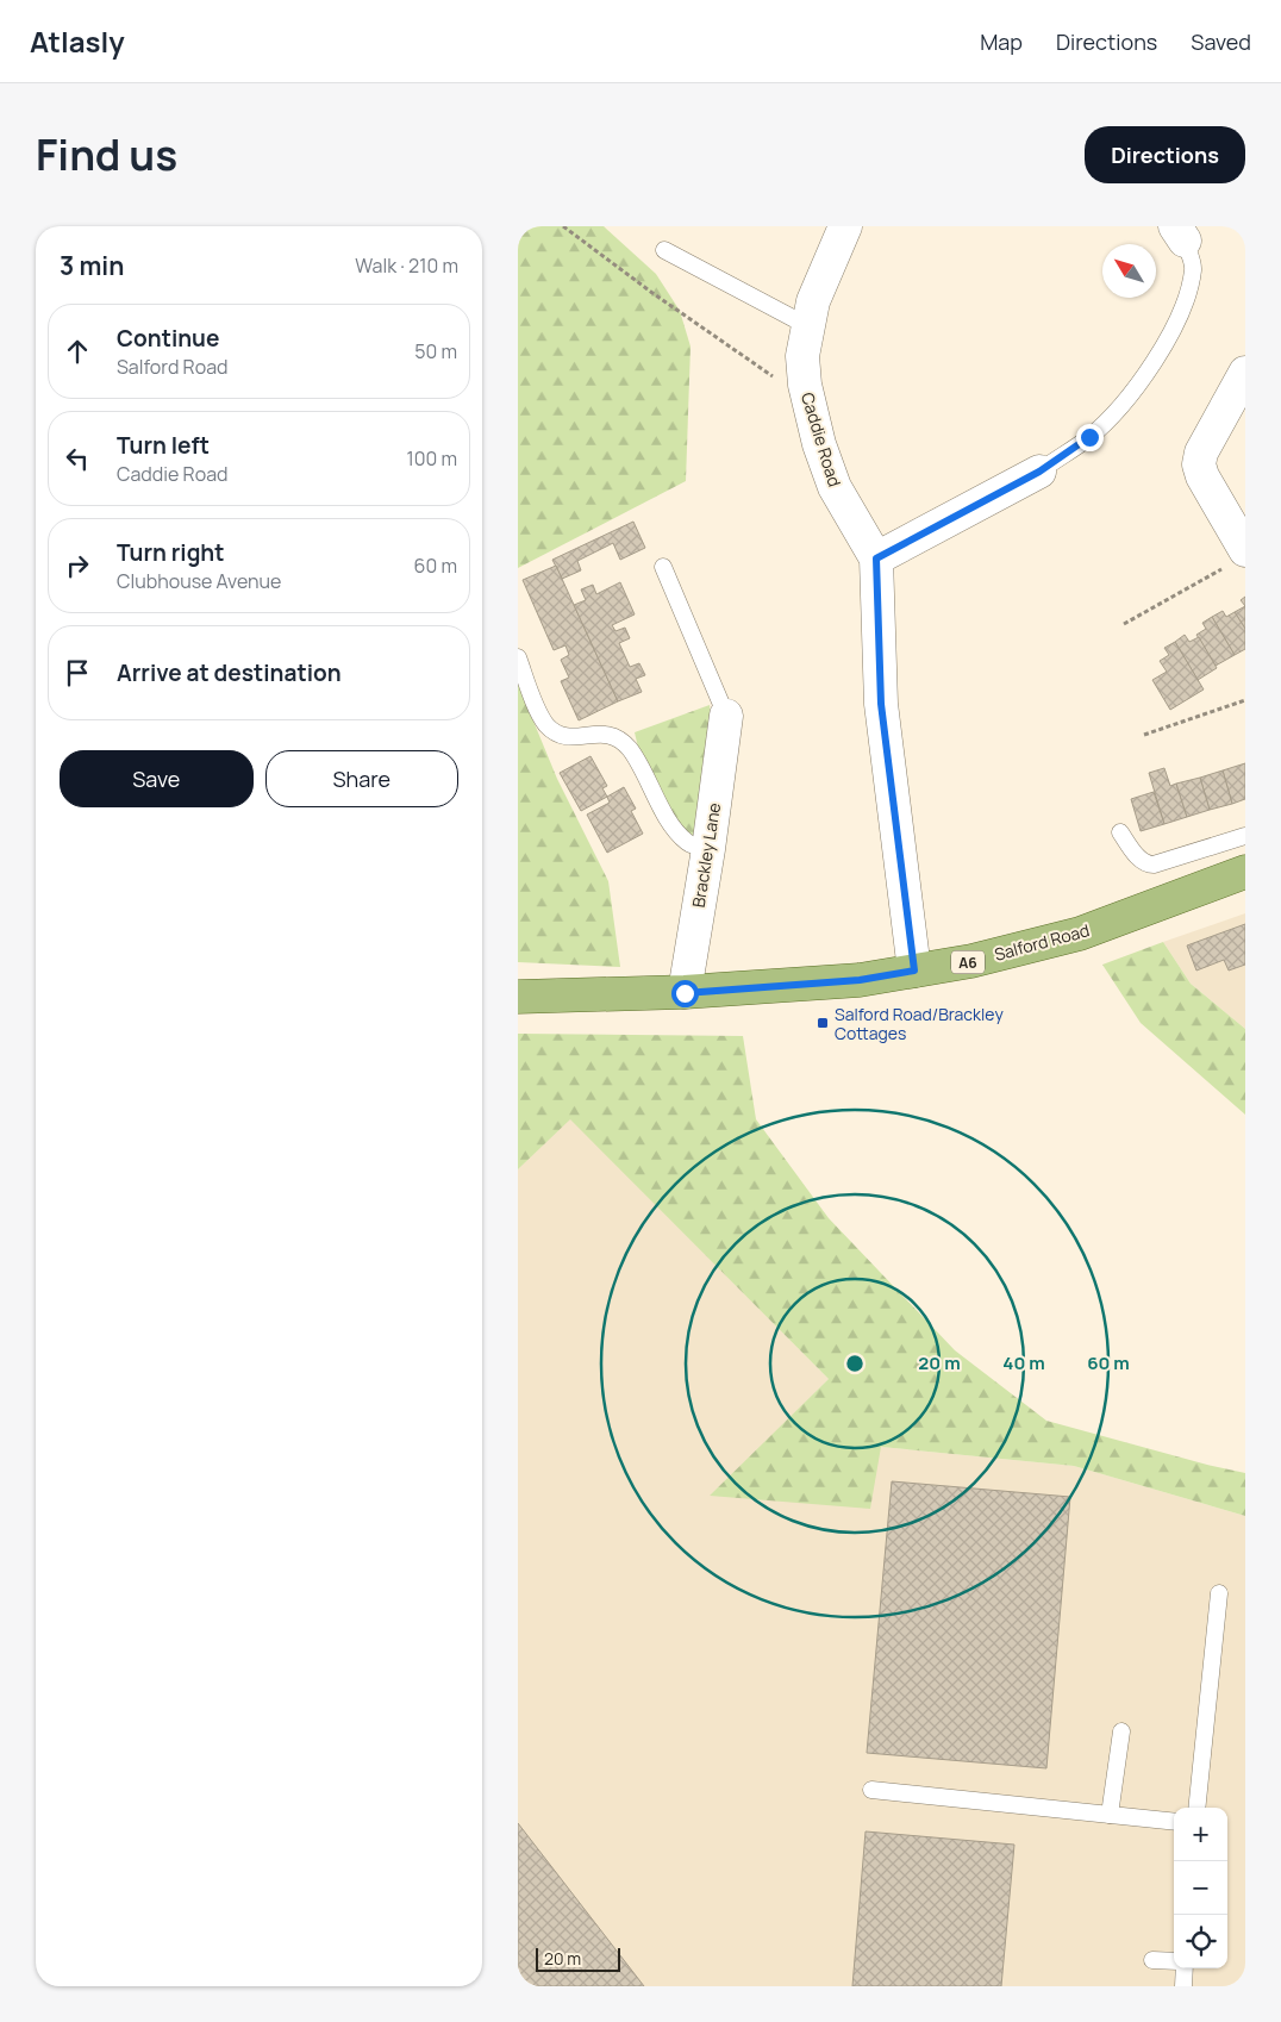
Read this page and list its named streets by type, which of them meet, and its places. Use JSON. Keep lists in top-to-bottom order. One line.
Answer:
{"streets":{"main road":["Salford Road","A6"],"street":["Caddie Road","Brackley Lane"]},"crossings":[["Caddie Road","Salford Road"],["Brackley Lane","Salford Road"]],"places":{"transit":["Salford Road/Brackley Cottages"]},"scale_bar":"20 m","north":"top left","page":{"header":"Atlasly","nav":["Map","Directions","Saved"],"title":"Find us","buttons":["Directions",["Save","Share"]],"heading":["3 min","Walk · 210 m"],"list":[["Continue","Salford Road","50 m"],["Turn left","Caddie Road","100 m"],["Turn right","Clubhouse Avenue","60 m"],"Arrive at destination"],"map_buttons":["+","−"],"scale":"20 m"},"rings":["20 m","40 m","60 m"]}
